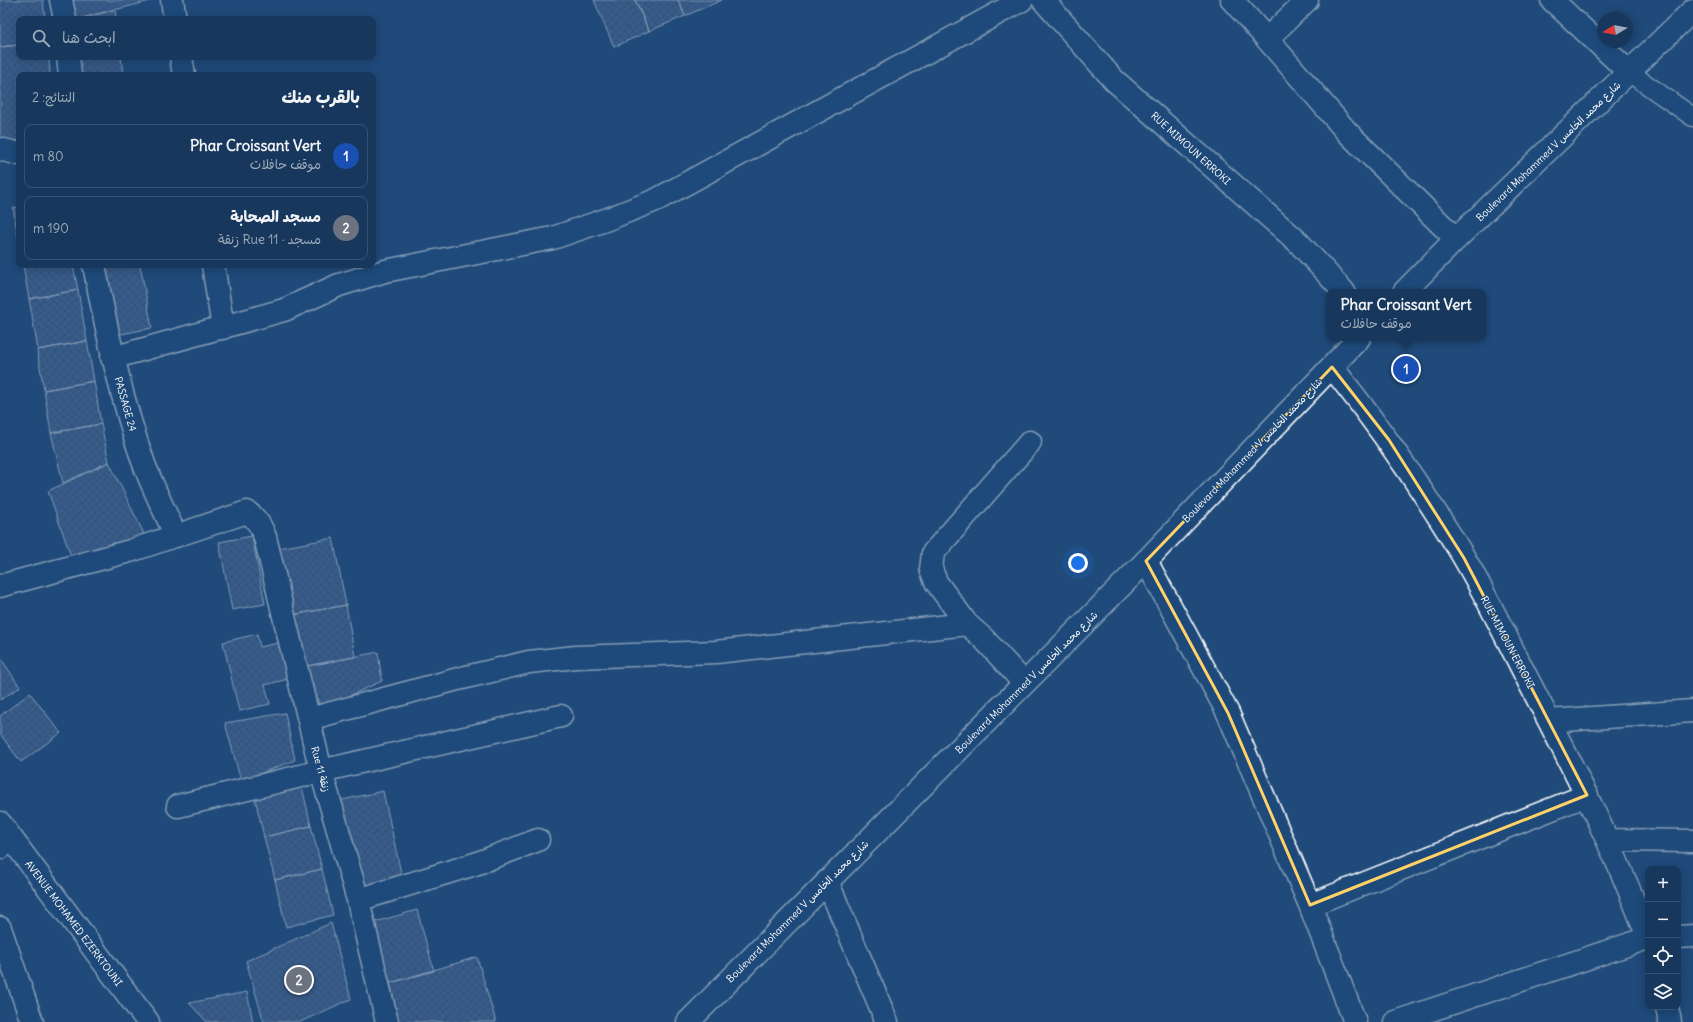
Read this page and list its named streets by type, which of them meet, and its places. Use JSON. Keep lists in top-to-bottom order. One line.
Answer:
{"streets":{"street":["RUE MIMOUN ERROKI","Boulevard Mohammed V شارع محمد الخامس","PASSAGE 24","Rue 11 زنقة","AVENUE MOHAMED EZERKTOUNI"]},"crossings":[["RUE MIMOUN ERROKI","Boulevard Mohammed V شارع محمد الخامس"],["PASSAGE 24","Rue 11 زنقة"]],"north":"left","page":{"search":"ابحث هنا","heading":["بالقرب منك","النتائج: 2"],"list":[{"mark":"1","name":"Phar Croissant Vert","note":"موقف حافلات","value":"80 m"},{"mark":"2","name":"مسجد الصحابة","note":"مسجد · Rue 11 زنقة","value":"190 m"}],"popup":["Phar Croissant Vert","موقف حافلات"],"pins":["1","2"],"map_buttons":["+","−"]}}
